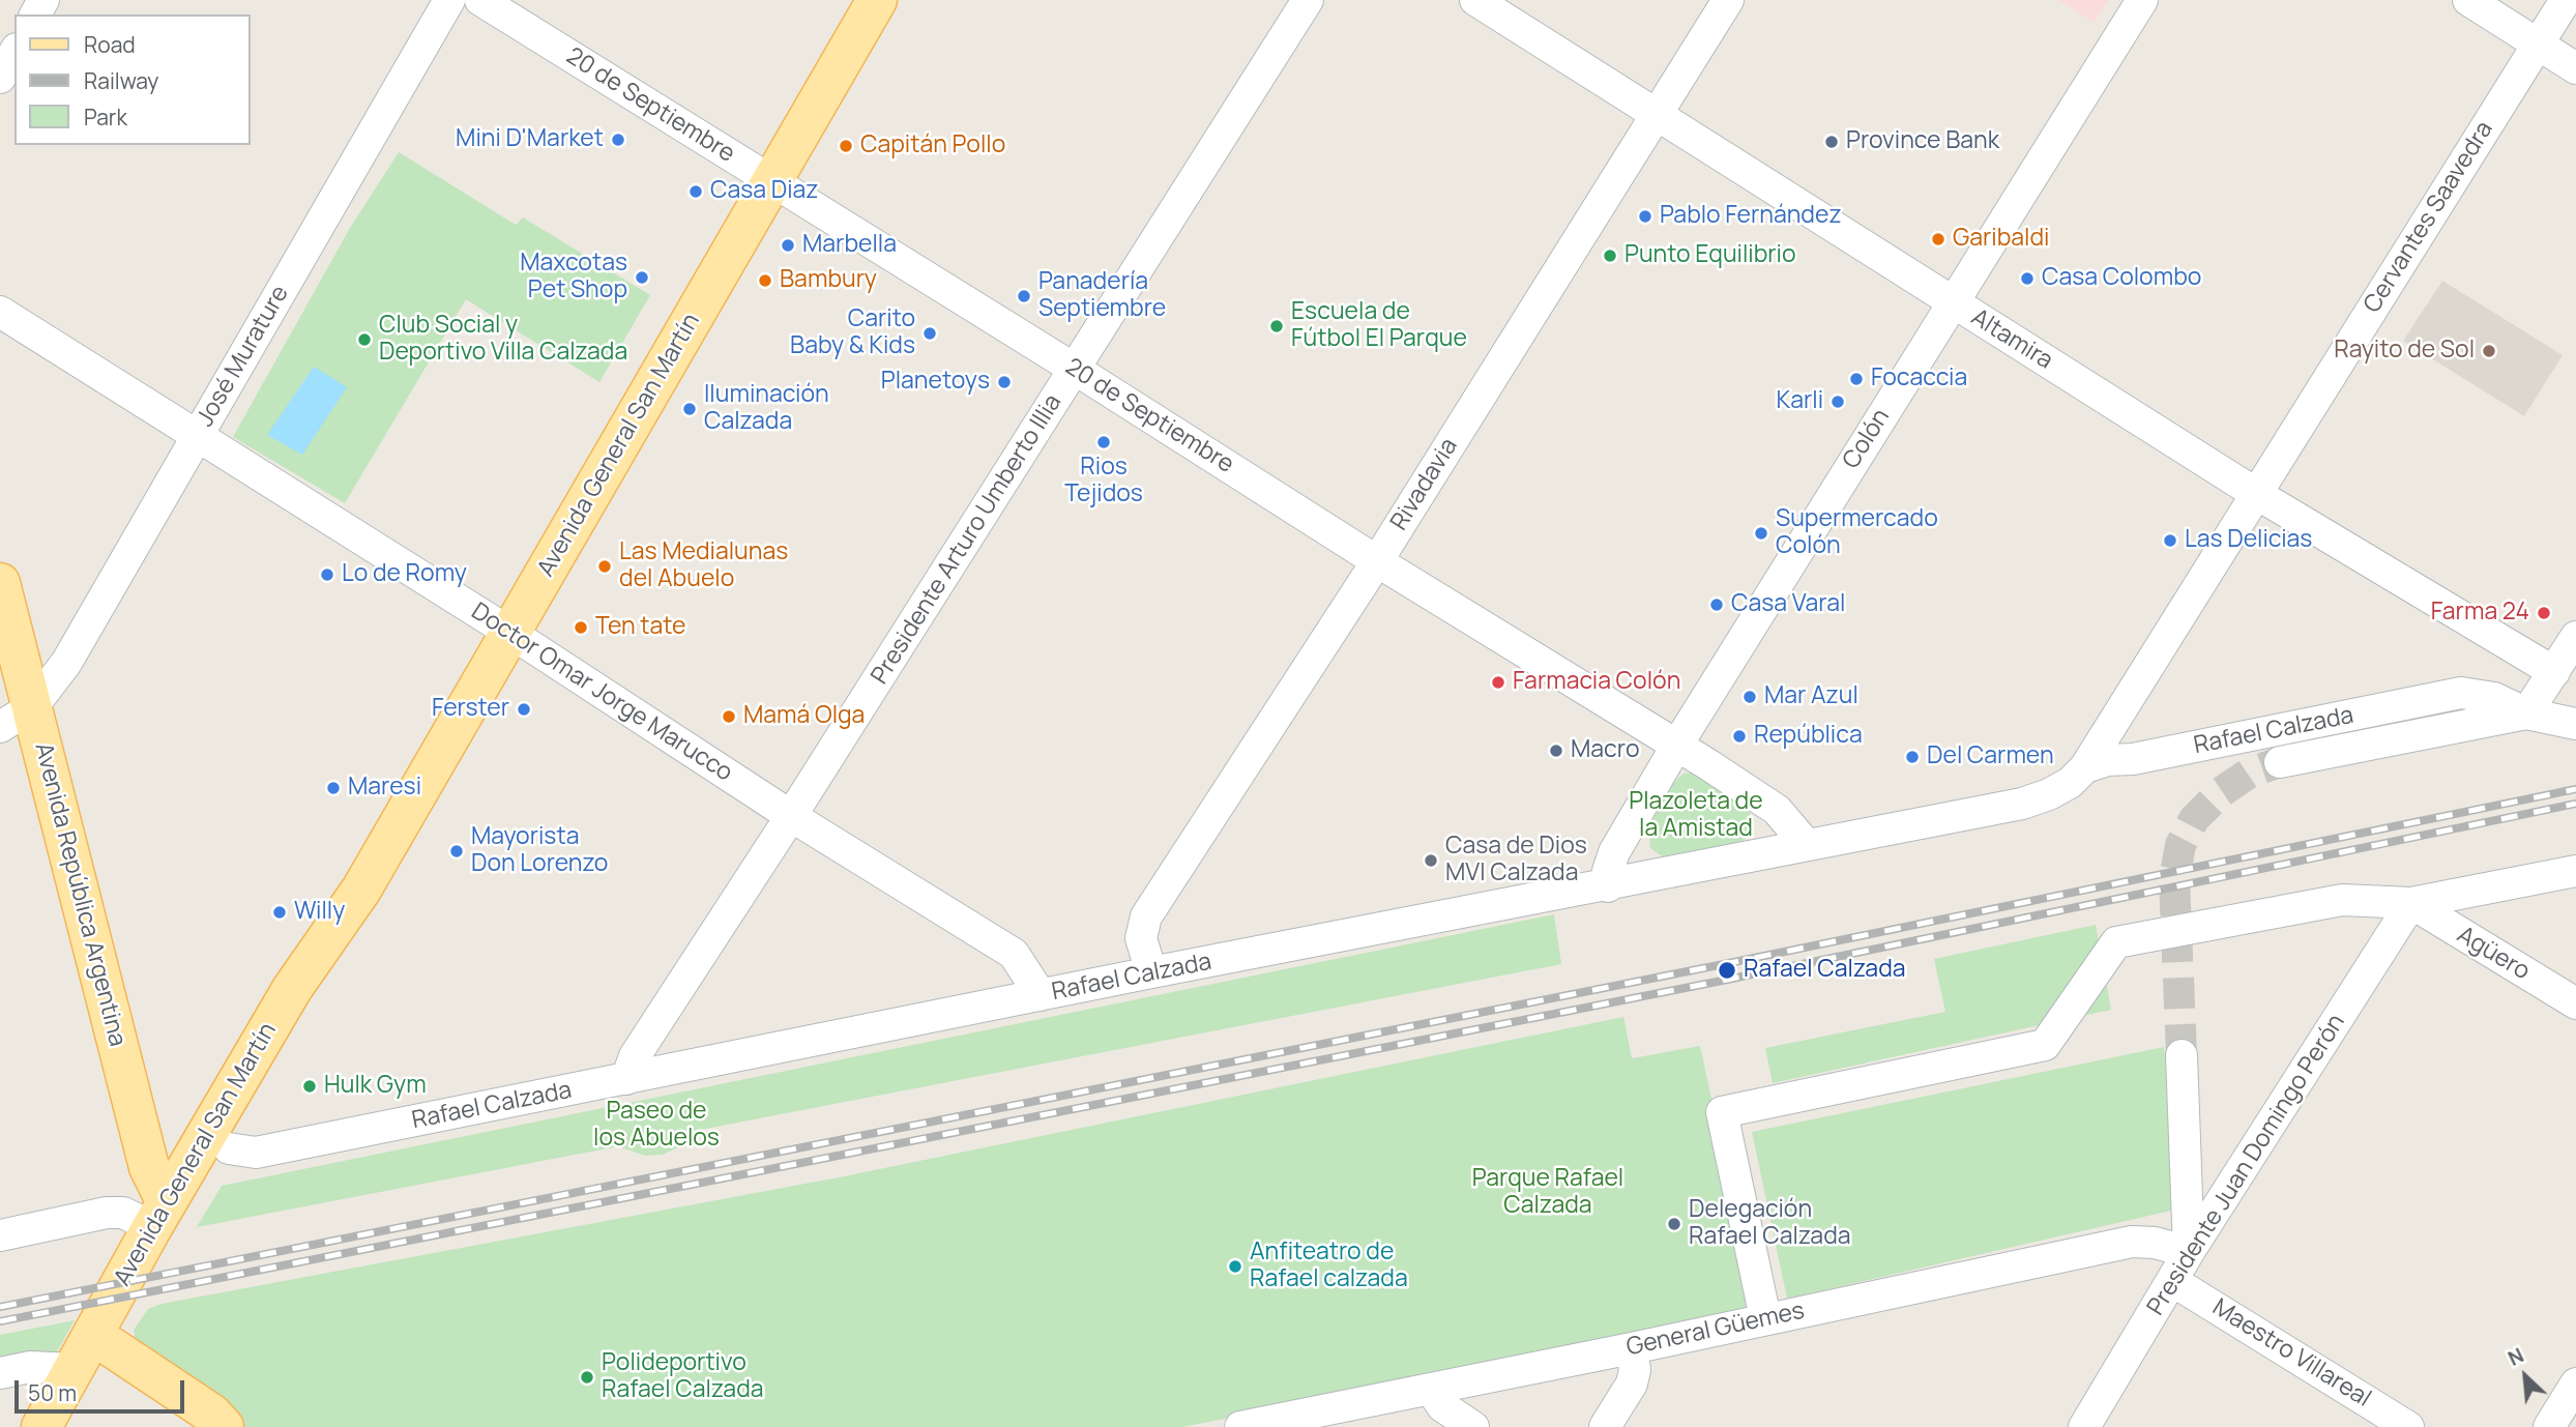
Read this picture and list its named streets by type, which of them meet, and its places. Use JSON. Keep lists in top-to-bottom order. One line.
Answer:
{"streets":{"main road":["Avenida General San Martín","Avenida República Argentina"],"street":["20 de Septiembre","Cervantes Saavedra","Altamira","José Murature","Colón","Rivadavia","Presidente Arturo Umberto Illia","Doctor Omar Jorge Marucco","Rafael Calzada","Agüero","Presidente Juan Domingo Perón","General Güemes","Maestro Villareal"]},"crossings":[["20 de Septiembre","Colón"],["20 de Septiembre","Avenida General San Martín"],["20 de Septiembre","Rivadavia"],["20 de Septiembre","Presidente Arturo Umberto Illia"],["20 de Septiembre","Rafael Calzada"],["Cervantes Saavedra","Altamira"],["Cervantes Saavedra","Rafael Calzada"],["Altamira","Colón"],["Altamira","Rivadavia"],["José Murature","Doctor Omar Jorge Marucco"],["José Murature","Avenida República Argentina"],["Colón","Rafael Calzada"],["Avenida General San Martín","Doctor Omar Jorge Marucco"],["Avenida General San Martín","Rafael Calzada"],["Avenida General San Martín","Avenida República Argentina"],["Rivadavia","Rafael Calzada"],["Presidente Arturo Umberto Illia","Doctor Omar Jorge Marucco"],["Presidente Arturo Umberto Illia","Rafael Calzada"],["Doctor Omar Jorge Marucco","Rafael Calzada"],["Agüero","Presidente Juan Domingo Perón"],["Presidente Juan Domingo Perón","General Güemes"],["Presidente Juan Domingo Perón","Maestro Villareal"]],"parks":["Plazoleta de la Amistad","Paseo de los Abuelos","Parque Rafael Calzada"],"places":["Mini D'Market","Province Bank","Capitán Pollo","Casa Diaz","Pablo Fernández","Garibaldi","Marbella","Punto Equilibrio","Maxcotas Pet Shop","Casa Colombo","Bambury","Panadería Septiembre","Escuela de Fútbol El Parque","Carito Baby & Kids","Club Social y Deportivo Villa Calzada","Rayito de Sol","Focaccia","Planetoys","Karli","Iluminación Calzada","Rios Tejidos","Supermercado Colón","Las Delicias","Las Medialunas del Abuelo","Lo de Romy","Casa Varal","Farma 24","Ten tate","Farmacia Colón","Mar Azul","Ferster","Mamá Olga","República","Macro","Del Carmen","Maresi","Mayorista Don Lorenzo","Casa de Dios MVI Calzada","Willy","Rafael Calzada","Hulk Gym","Delegación Rafael Calzada","Anfiteatro de Rafael calzada","Polideportivo Rafael Calzada"],"legend":["Road","Railway","Park"],"scale_bar":"50 m","north":"top left"}
